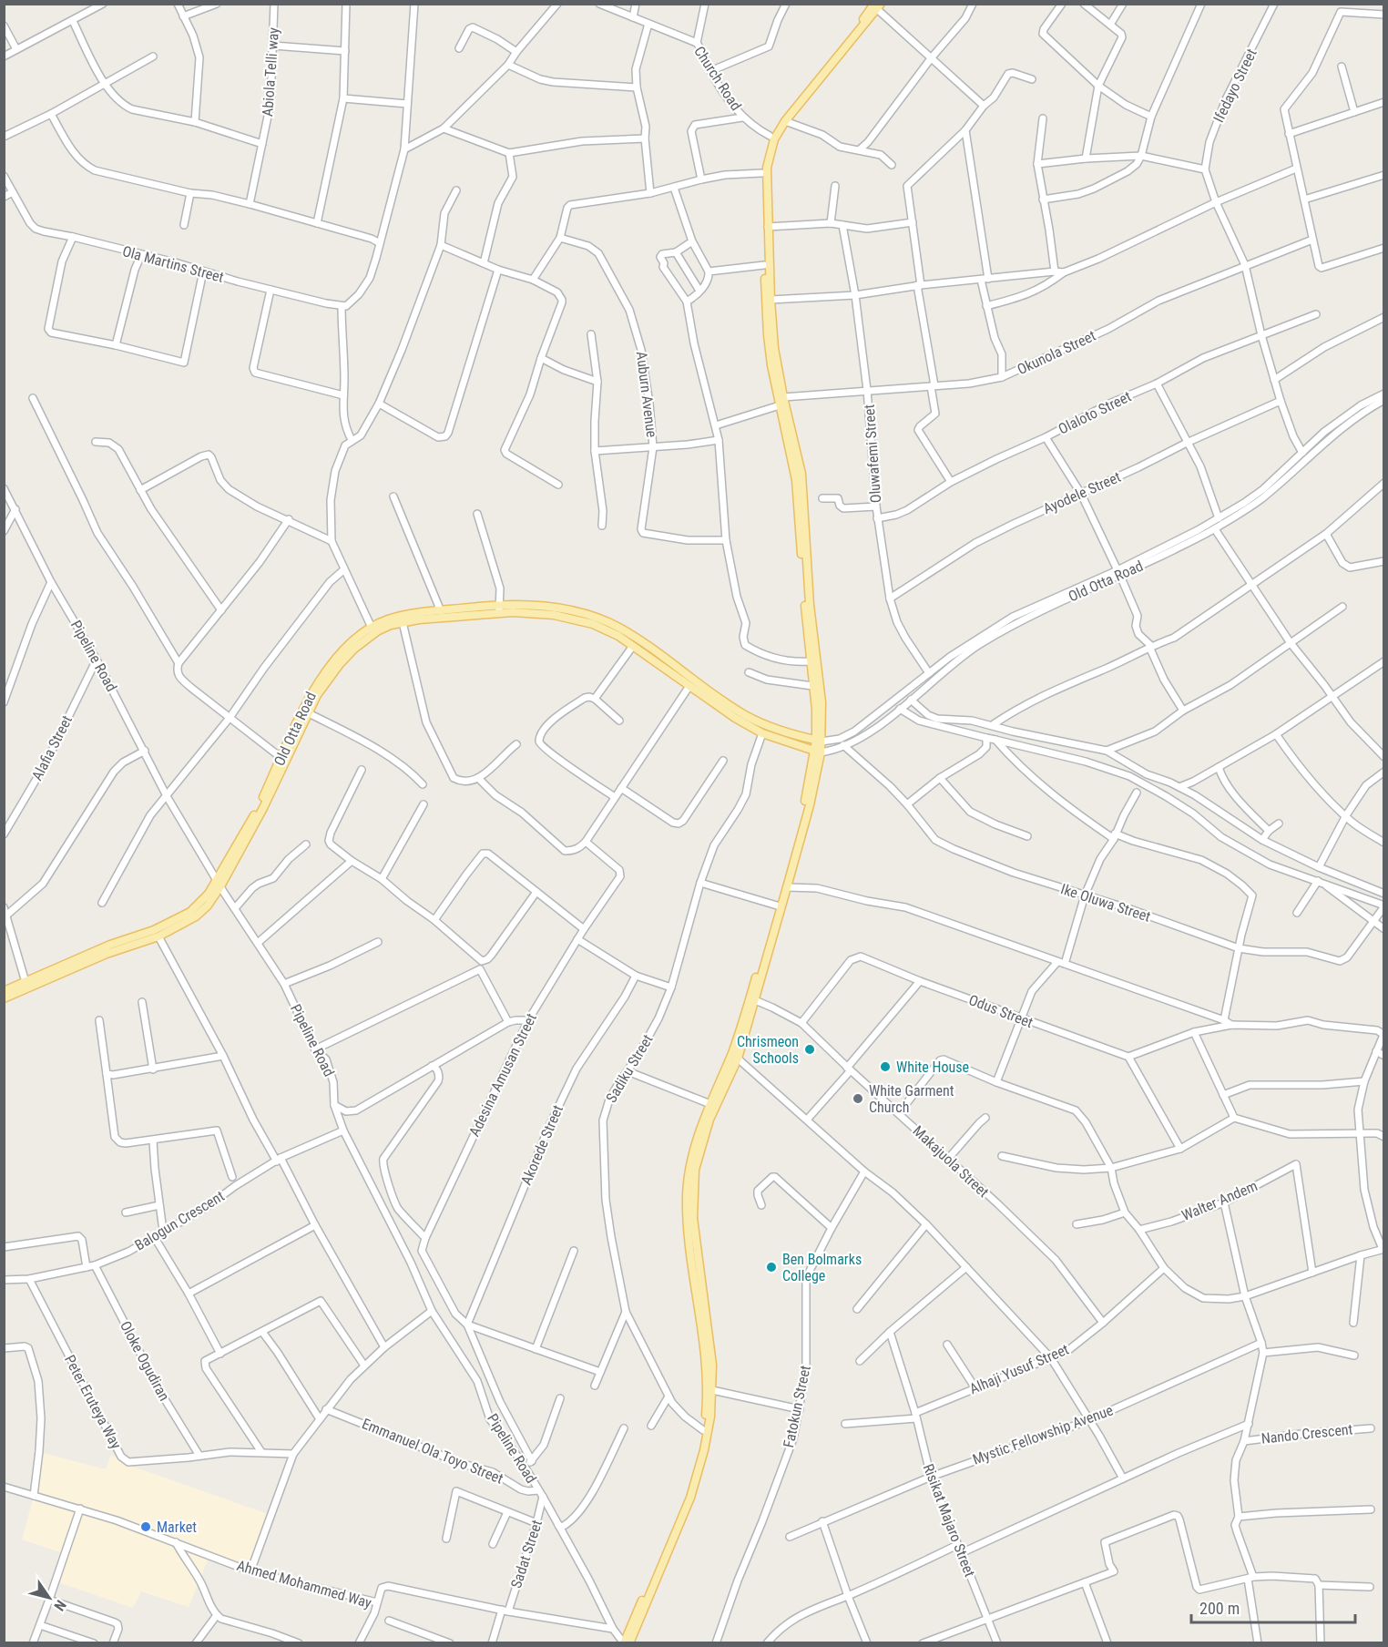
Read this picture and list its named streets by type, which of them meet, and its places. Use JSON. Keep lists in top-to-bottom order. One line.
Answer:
{"streets":{"main road":["Old Otta Road"],"street":["Abiola Telli way","Church Road","Ifedayo Street","Ola Martins Street","Okunola Street","Auburn Avenue","Olaloto Street","Oluwafemi Street","Ayodele Street","Pipeline Road","Alafia Street","Ike Oluwa Street","Odus Street","Sadiku Street","Adesina Amusan Street","Akorede Street","Makajuola Street","Walter Andem","Balogun Crescent","Oloke Ogudiran","Alhaji Yusuf Street","Peter Eruteya Way","Fatokun Street","Nando Crescent","Mystic Fellowship Avenue","Emmanuel Ola Toyo Street","Risikat Majaro Street","Sadat Street","Ahmed Mohammed Way"]},"crossings":[["Okunola Street","Oluwafemi Street"],["Olaloto Street","Oluwafemi Street"],["Oluwafemi Street","Ayodele Street"],["Oluwafemi Street","Old Otta Road"],["Old Otta Road","Pipeline Road"],["Old Otta Road","Ike Oluwa Street"],["Old Otta Road","Sadiku Street"],["Pipeline Road","Alafia Street"],["Pipeline Road","Balogun Crescent"],["Pipeline Road","Emmanuel Ola Toyo Street"],["Pipeline Road","Sadat Street"],["Odus Street","Makajuola Street"],["Makajuola Street","Alhaji Yusuf Street"],["Balogun Crescent","Oloke Ogudiran"],["Balogun Crescent","Peter Eruteya Way"],["Oloke Ogudiran","Peter Eruteya Way"],["Alhaji Yusuf Street","Risikat Majaro Street"],["Mystic Fellowship Avenue","Risikat Majaro Street"]],"places":["Chrismeon Schools","White House","White Garment Church","Ben Bolmarks College","Market"],"scale_bar":"200 m","north":"bottom right"}
